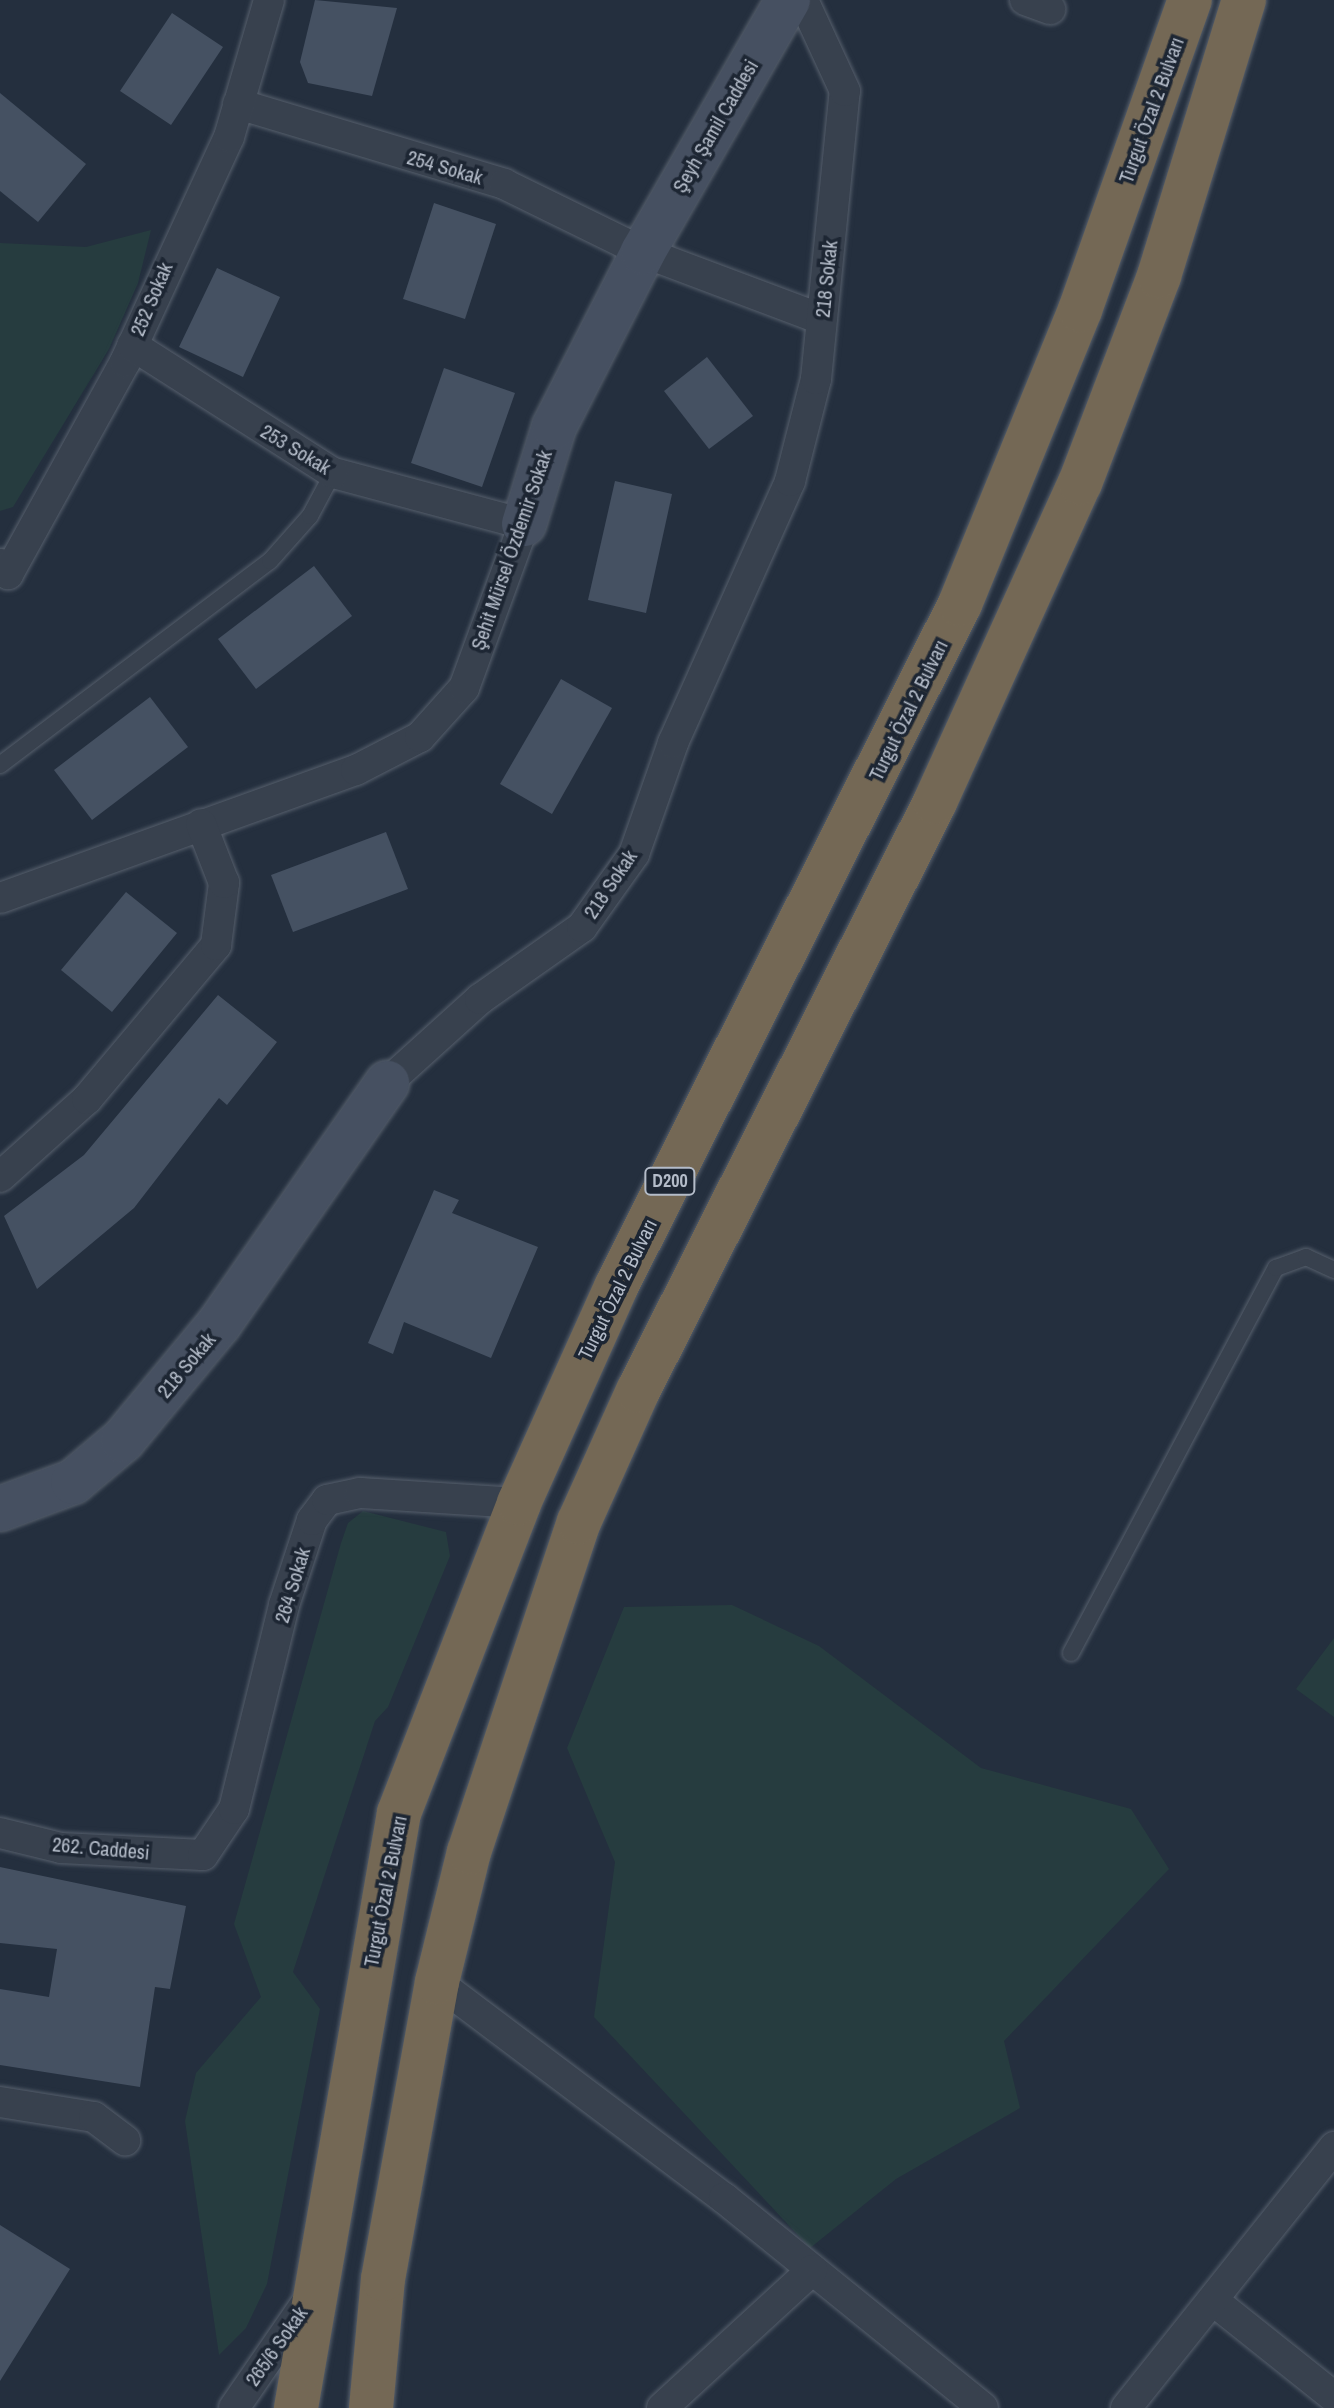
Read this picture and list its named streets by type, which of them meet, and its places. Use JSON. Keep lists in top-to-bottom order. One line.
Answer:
{"streets":{"highway":["Turgut Özal 2 Bulvarı","D200"],"street":["Şeyh Şamil Caddesi","254 Sokak","218 Sokak","252 Sokak","253 Sokak","Şehit Mürsel Özdemir Sokak","264 Sokak","262. Caddesi","265/6 Sokak"]},"crossings":[["Turgut Özal 2 Bulvarı","264 Sokak"],["Turgut Özal 2 Bulvarı","265/6 Sokak"],["Şeyh Şamil Caddesi","254 Sokak"],["Şeyh Şamil Caddesi","Şehit Mürsel Özdemir Sokak"],["254 Sokak","218 Sokak"],["254 Sokak","252 Sokak"],["254 Sokak","Şehit Mürsel Özdemir Sokak"],["252 Sokak","253 Sokak"],["253 Sokak","Şehit Mürsel Özdemir Sokak"],["264 Sokak","262. Caddesi"]]}
